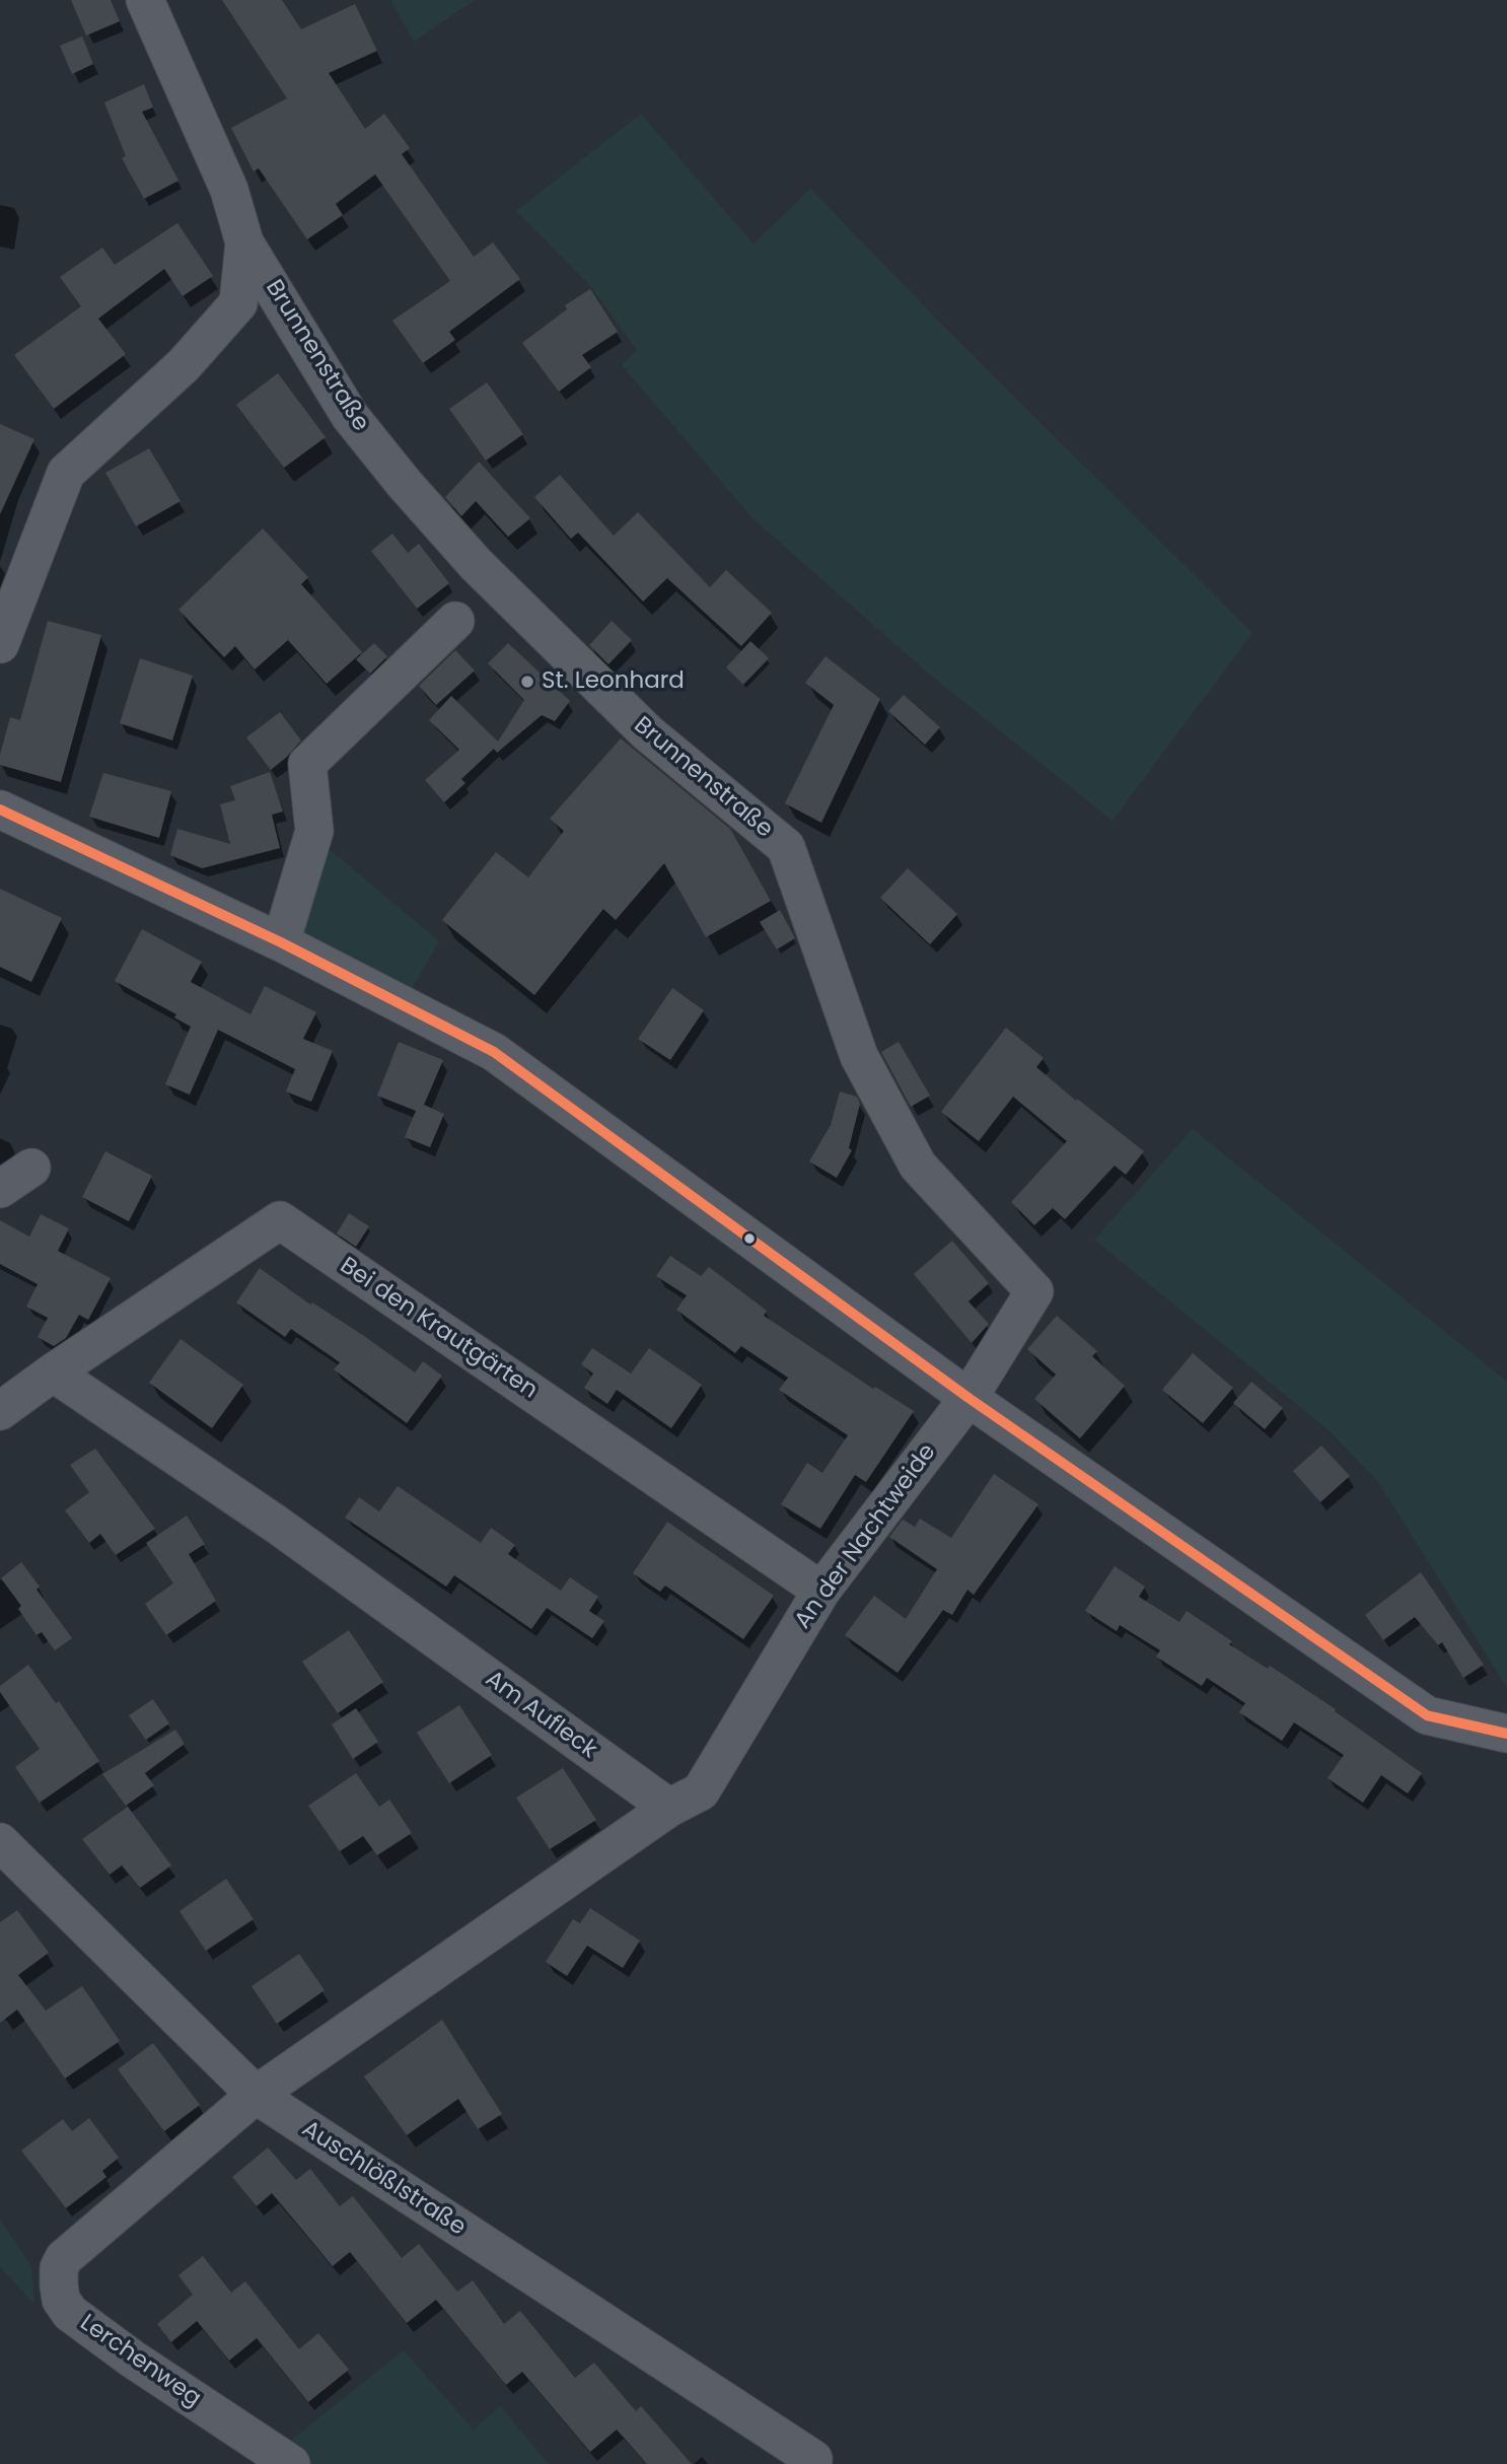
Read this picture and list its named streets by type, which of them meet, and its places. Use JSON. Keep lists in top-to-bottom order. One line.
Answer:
{"streets":{"street":["Brunnenstraße","Bei den Krautgärten","An der Nachtweide","Am Aufleck","Auschlößlstraße","Lerchenweg"]},"crossings":[["Brunnenstraße","An der Nachtweide"],["Bei den Krautgärten","An der Nachtweide"],["Bei den Krautgärten","Am Aufleck"],["An der Nachtweide","Am Aufleck"],["Auschlößlstraße","Lerchenweg"]],"places":["St. Leonhard"]}
